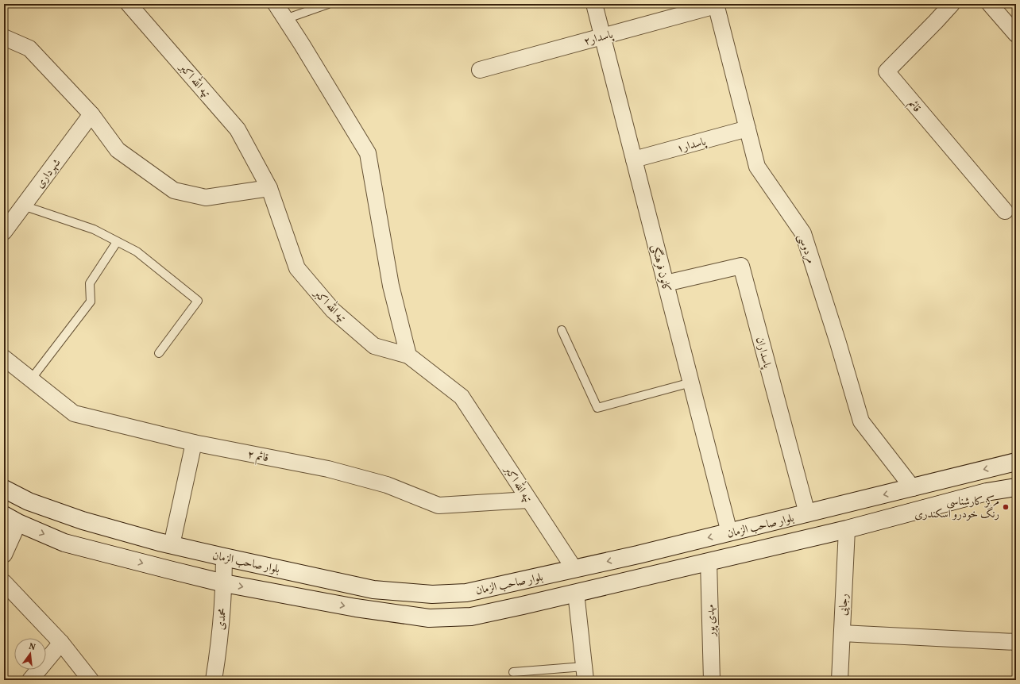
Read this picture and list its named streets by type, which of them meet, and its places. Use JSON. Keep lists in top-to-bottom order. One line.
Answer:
{"streets":{"main road":["بلوار صاحب الزمان"],"street":["پاسدار۲","تپه الله اکبر","قائم","پاسدار۱","شهرداری","مردوسی","کانون فرهنگی","پاسداران","قائم ۲","رجایی","محمدی","مهدی پور"]},"crossings":[["پاسدار۲","مردوسی"],["پاسدار۲","کانون فرهنگی"],["تپه الله اکبر","قائم ۲"],["تپه الله اکبر","بلوار صاحب الزمان"],["پاسدار۱","مردوسی"],["پاسدار۱","کانون فرهنگی"],["مردوسی","بلوار صاحب الزمان"],["کانون فرهنگی","پاسداران"],["کانون فرهنگی","بلوار صاحب الزمان"],["پاسداران","بلوار صاحب الزمان"],["بلوار صاحب الزمان","رجایی"],["بلوار صاحب الزمان","محمدی"],["بلوار صاحب الزمان","مهدی پور"]],"places":["مرکز کارشناسی رنگ خودرو اسکندری"],"north":"top"}
